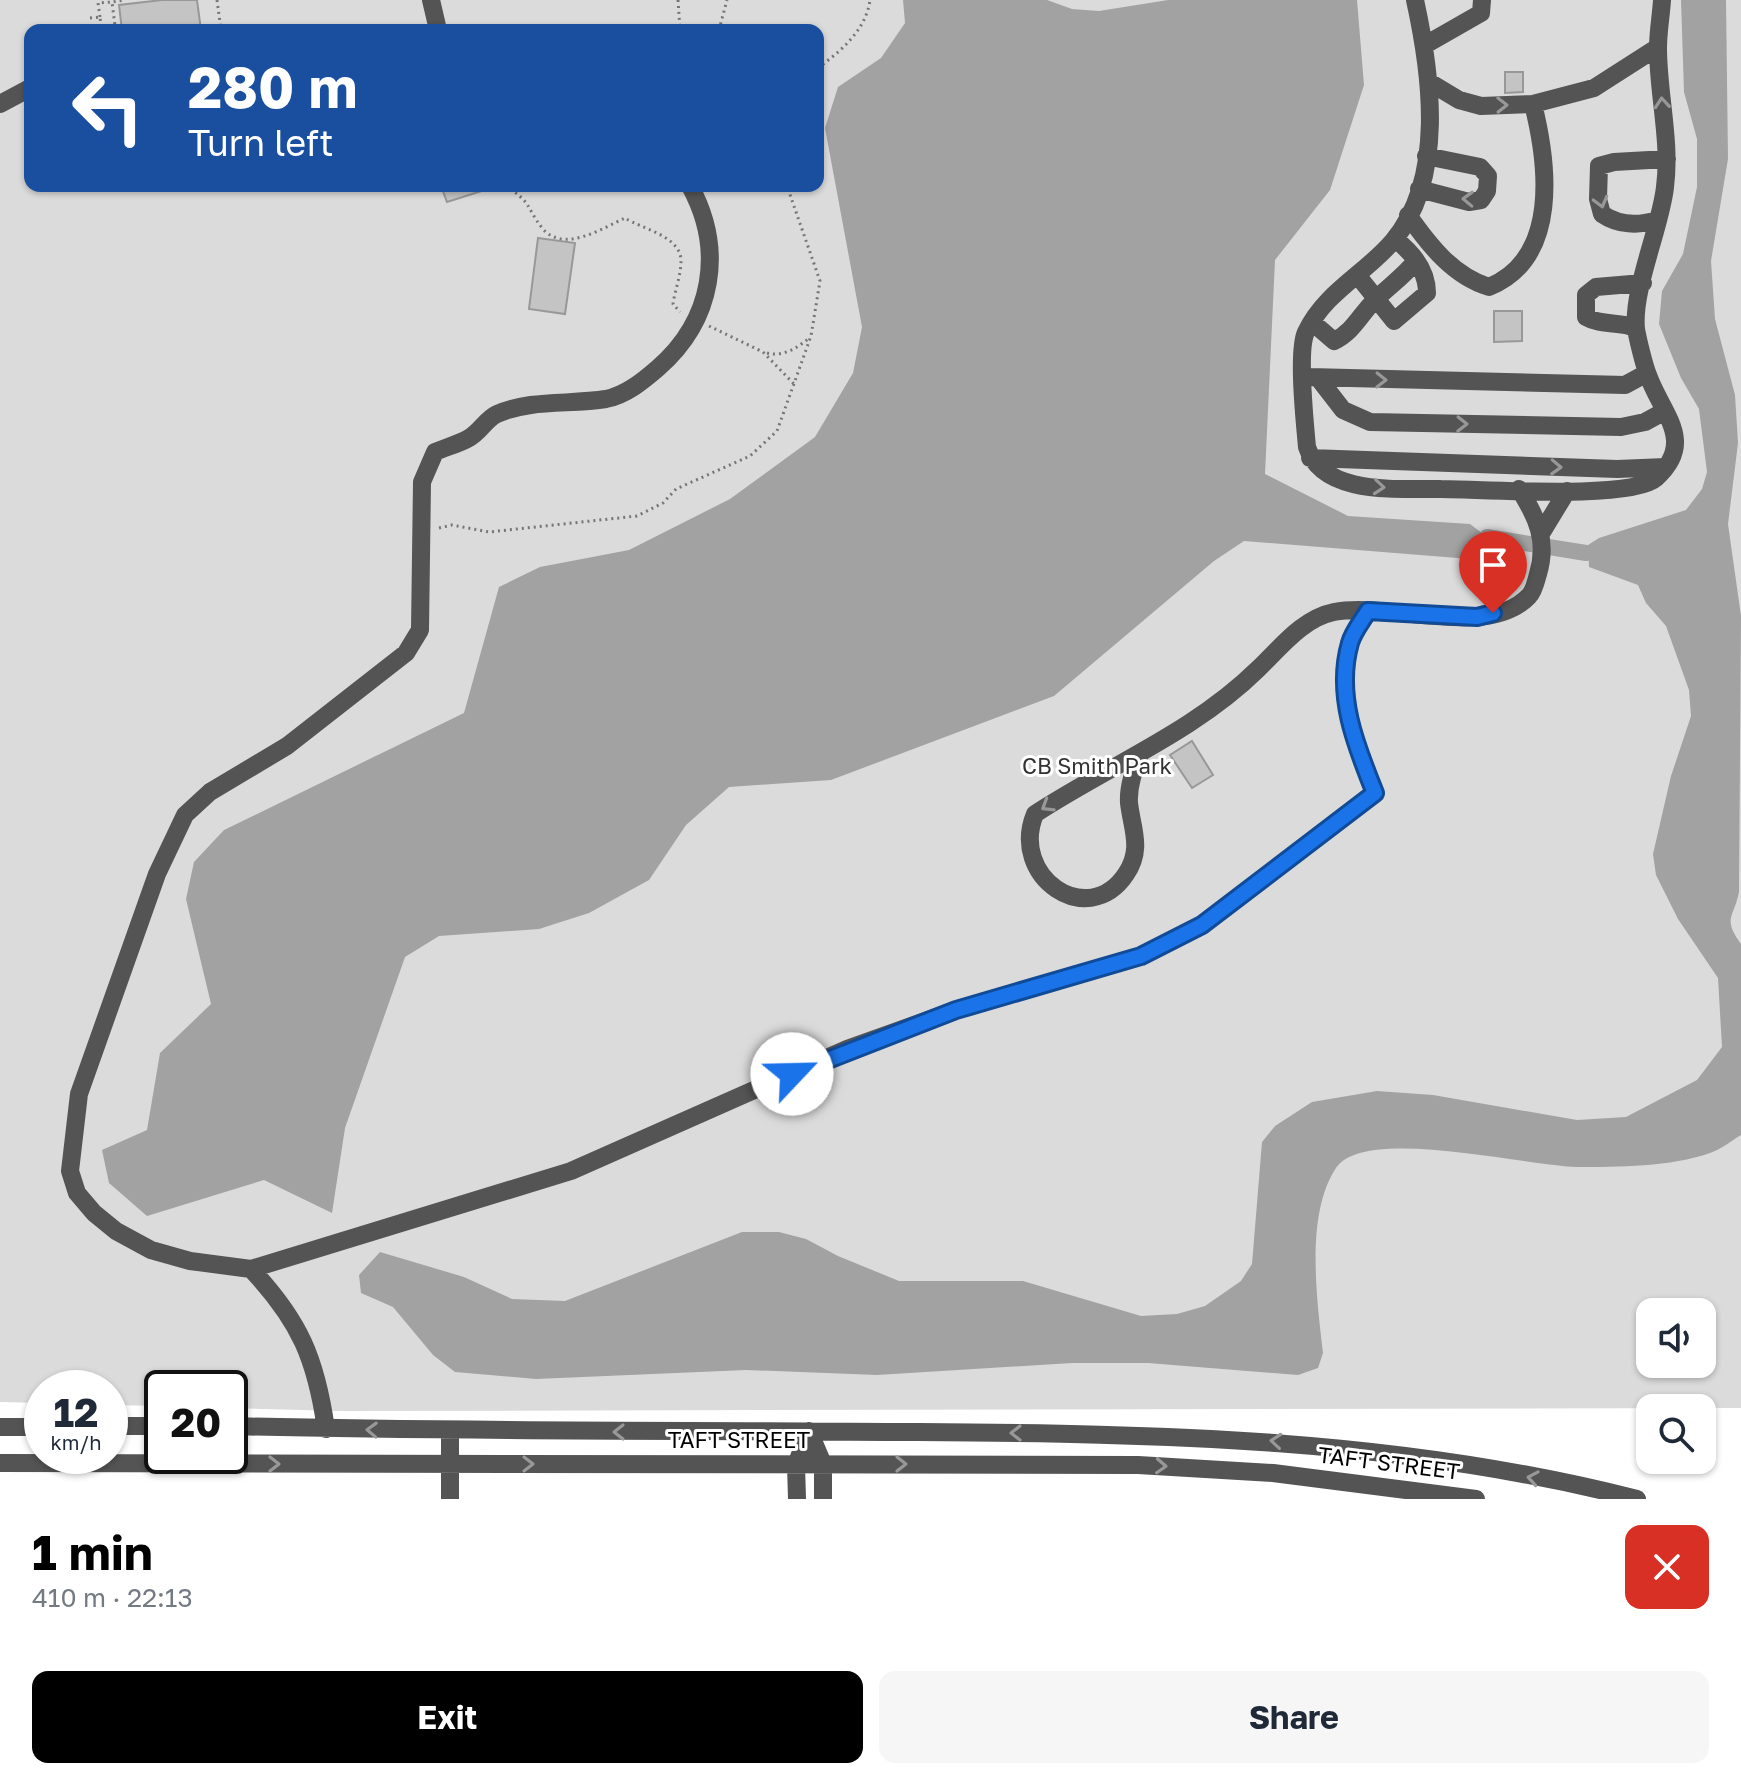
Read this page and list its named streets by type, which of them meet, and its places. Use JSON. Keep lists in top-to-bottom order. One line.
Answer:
{"streets":{"street":["TAFT STREET"]},"parks":["CB Smith Park"],"page":{"turn":["280 m","Turn left"],"speed":"12 km/h","limit":"20","heading":["1 min","410 m · 22:13"],"buttons":["Exit","Share"]}}
